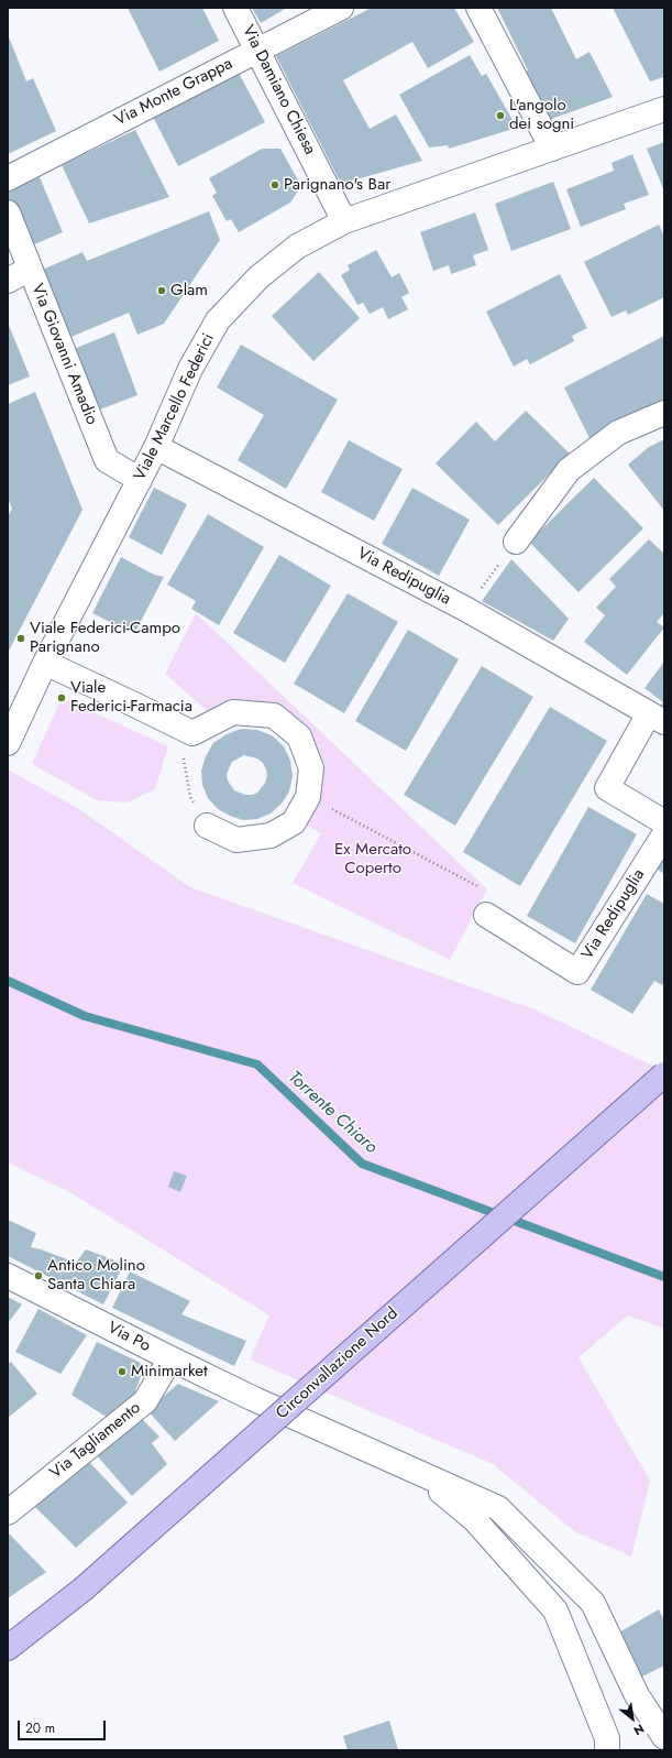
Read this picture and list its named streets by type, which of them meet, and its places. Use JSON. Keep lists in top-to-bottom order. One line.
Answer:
{"streets":{"main road":["Circonvallazione Nord"],"street":["Via Damiano Chiesa","Via Monte Grappa","Via Giovanni Amadio","Viale Marcello Federici","Via Redipuglia","Via Po","Via Tagliamento"]},"crossings":[["Via Damiano Chiesa","Via Monte Grappa"],["Via Damiano Chiesa","Viale Marcello Federici"],["Via Giovanni Amadio","Viale Marcello Federici"],["Viale Marcello Federici","Via Redipuglia"],["Via Po","Via Tagliamento"]],"water":["Torrente Chiaro"],"parks":["Ex Mercato Coperto"],"places":["L'angolo dei sogni","Parignano's Bar","Glam","Viale Federici-Campo Parignano","Viale Federici-Farmacia","Antico Molino Santa Chiara","Minimarket"],"scale_bar":"20 m","north":"bottom right"}
